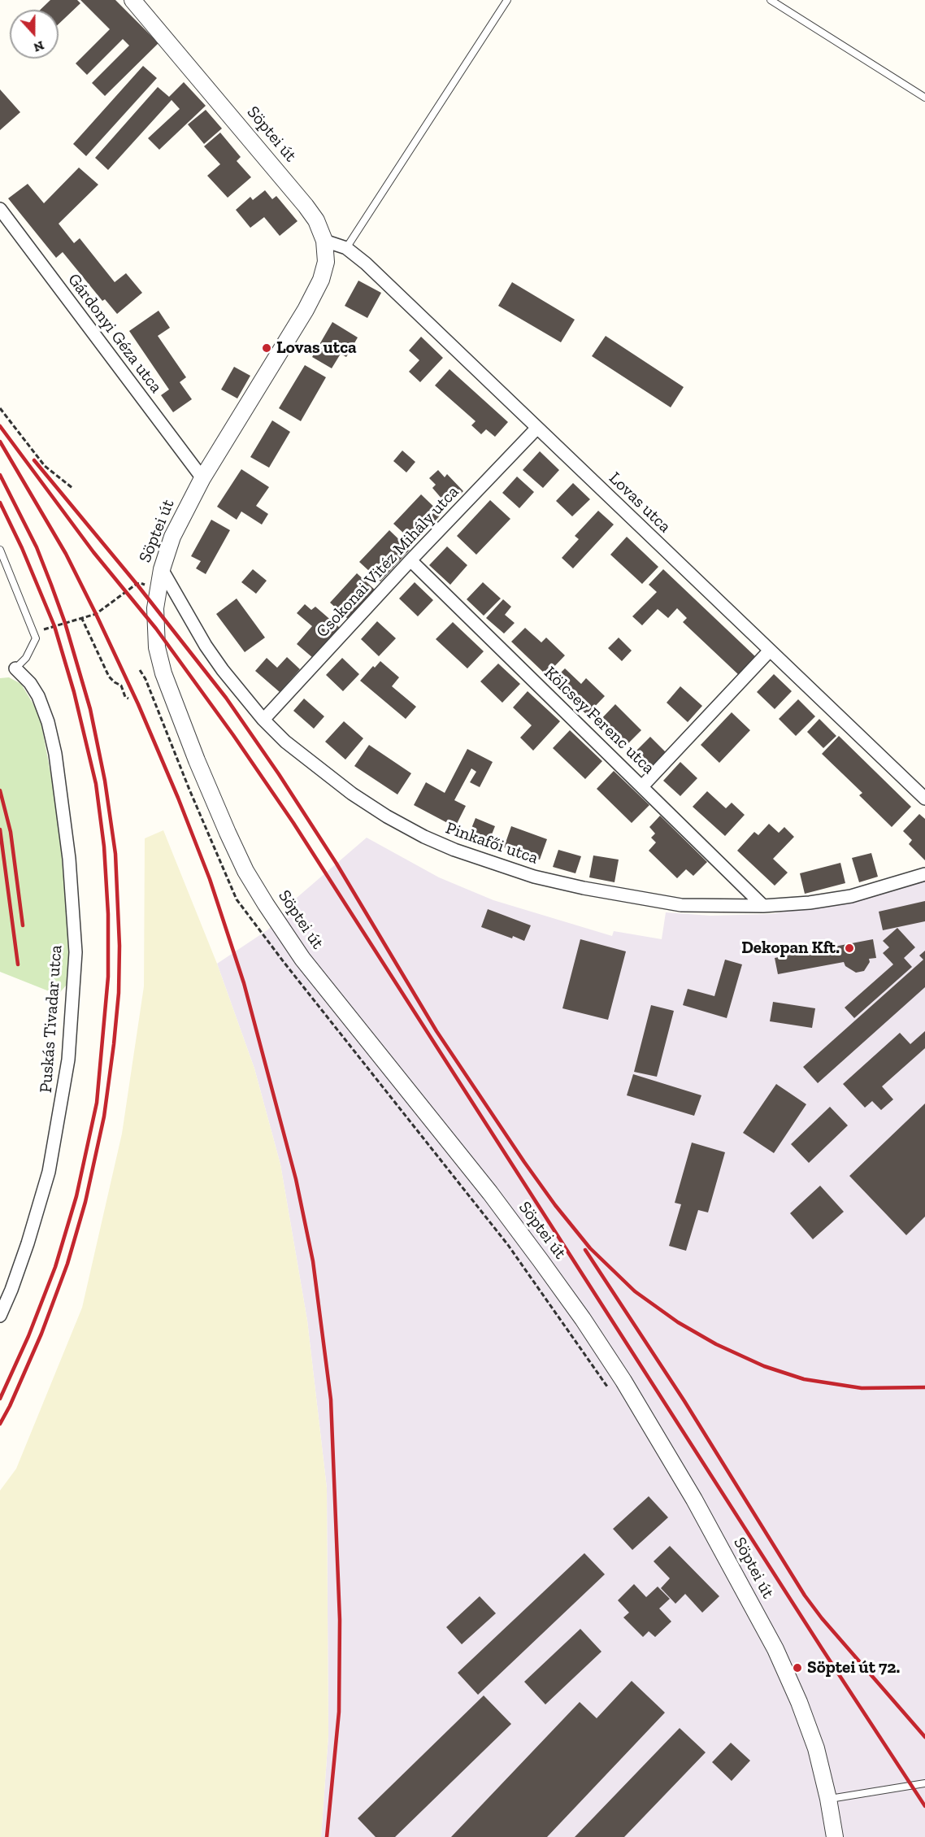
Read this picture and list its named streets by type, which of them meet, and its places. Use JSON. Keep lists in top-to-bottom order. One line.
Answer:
{"streets":{"street":["Söptei út","Gárdonyi Géza utca","Lovas utca","Csokonai Vitéz Mihály utca","Kölcsey Ferenc utca","Pinkafői utca","Puskás Tivadar utca"]},"crossings":[["Söptei út","Gárdonyi Géza utca"],["Söptei út","Lovas utca"],["Söptei út","Pinkafői utca"],["Lovas utca","Csokonai Vitéz Mihály utca"],["Csokonai Vitéz Mihály utca","Kölcsey Ferenc utca"],["Csokonai Vitéz Mihály utca","Pinkafői utca"],["Kölcsey Ferenc utca","Pinkafői utca"]],"places":["Lovas utca","Dekopan Kft.","Söptei út 72."],"north":"bottom"}
